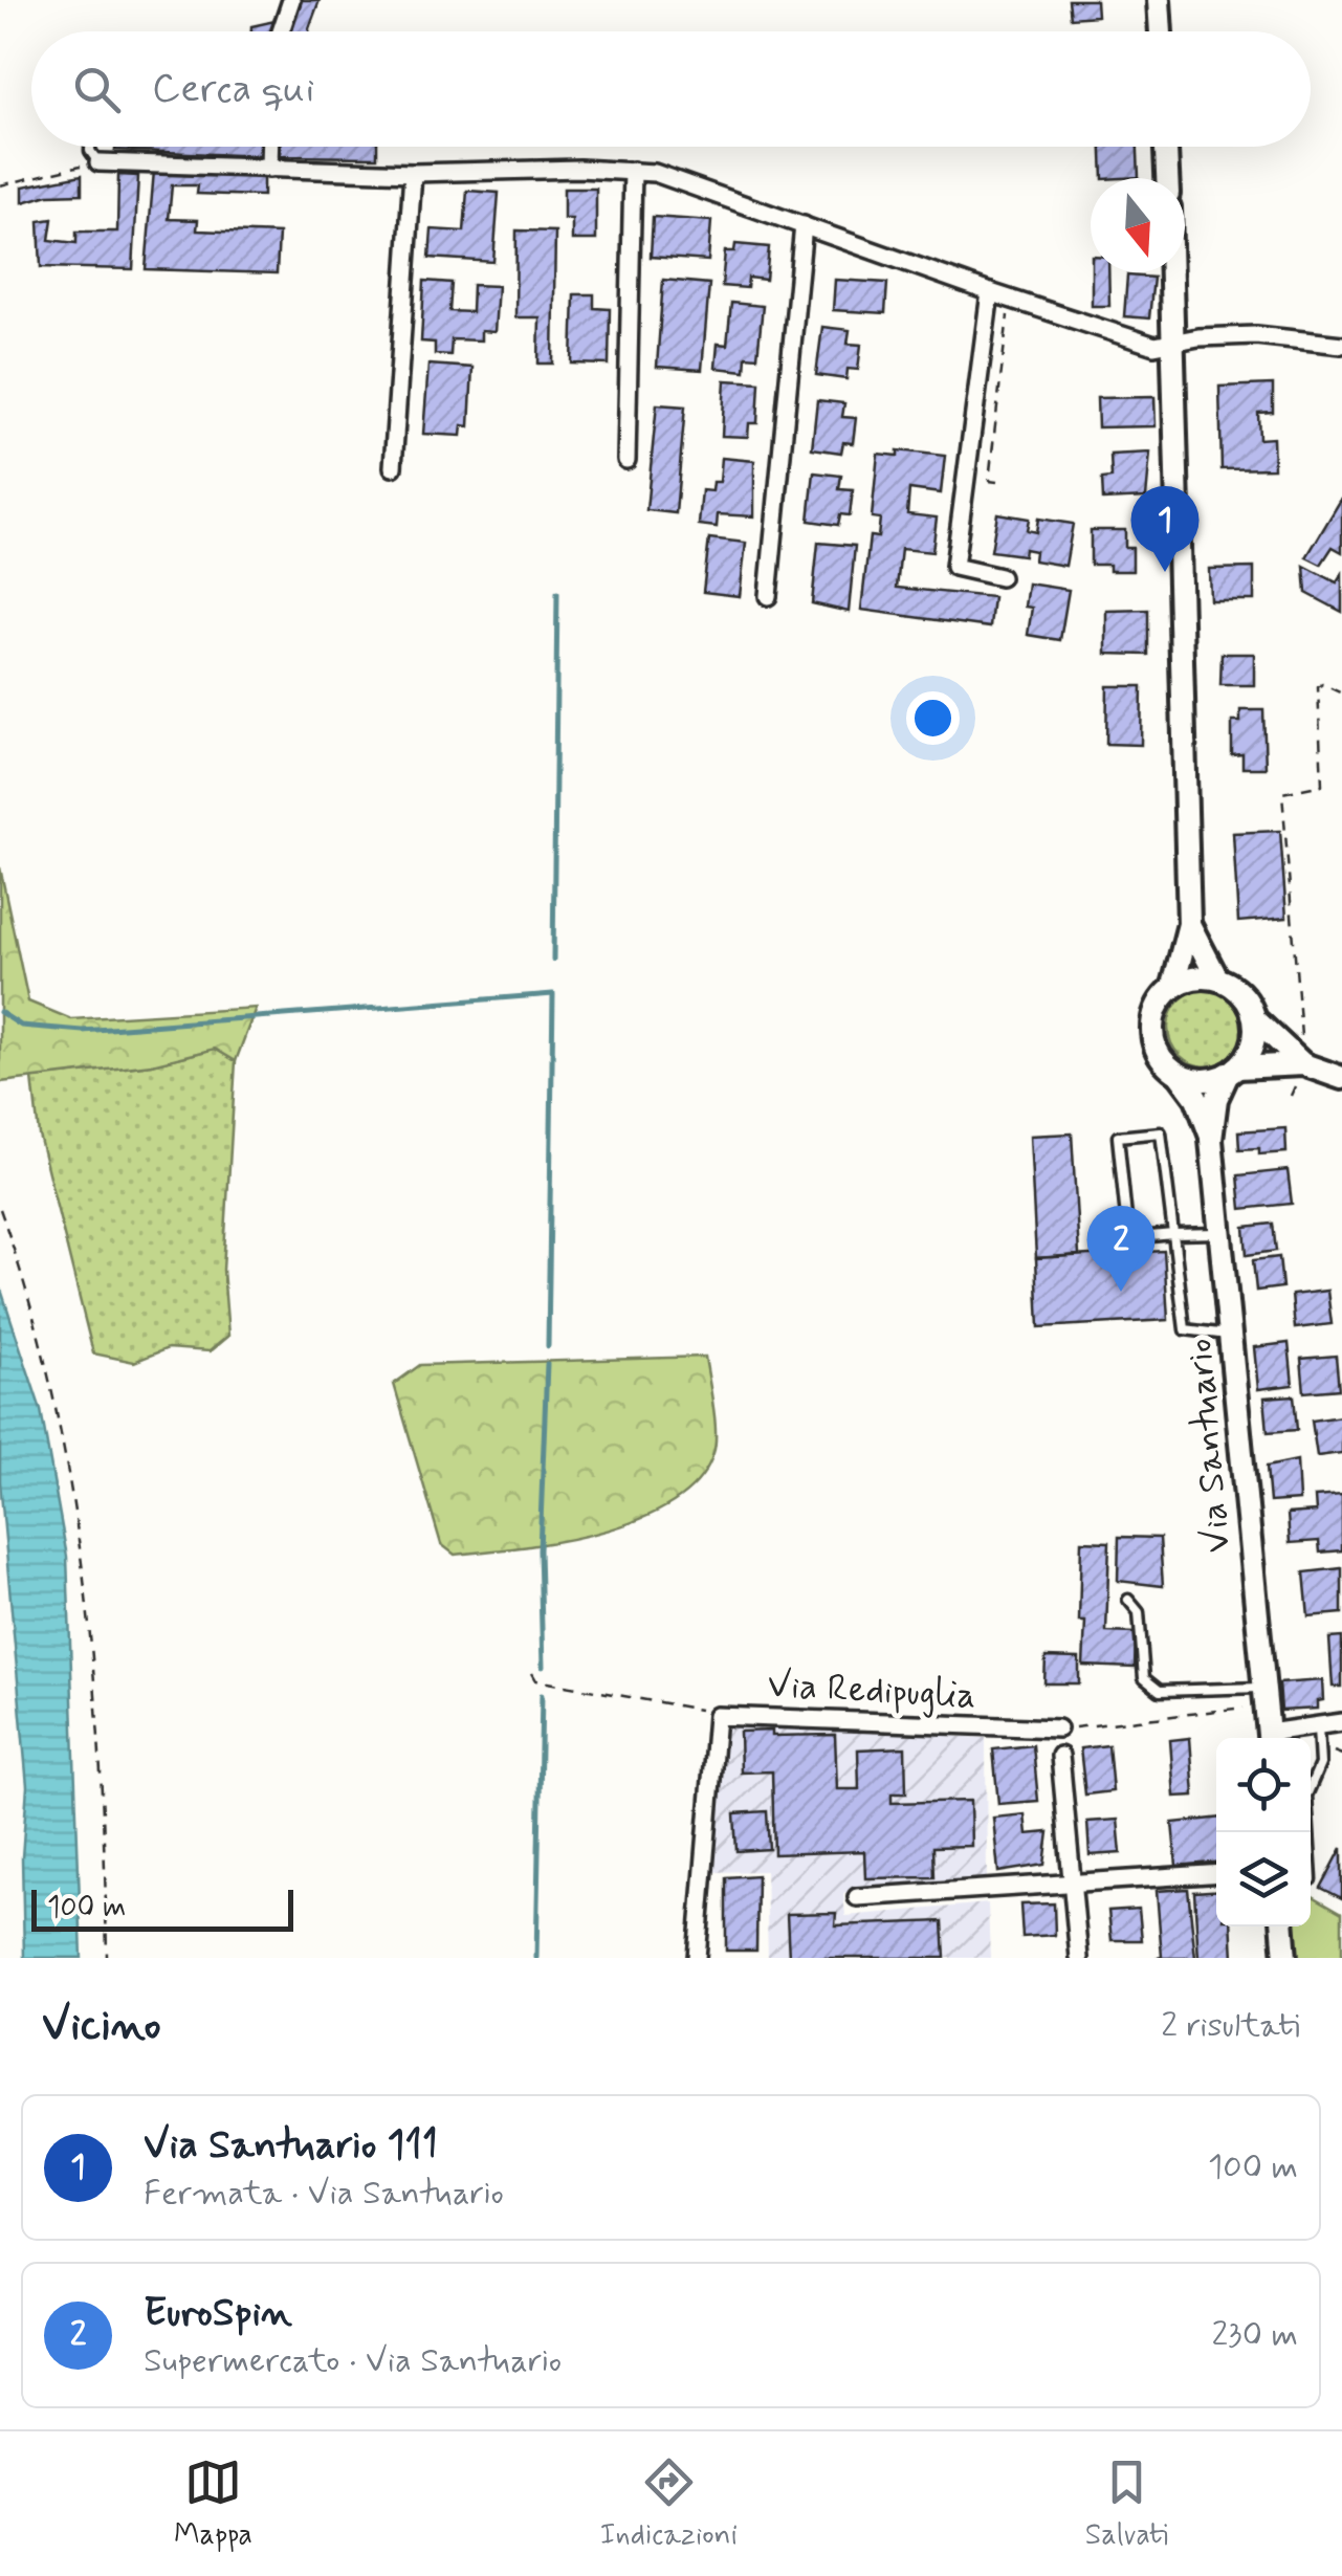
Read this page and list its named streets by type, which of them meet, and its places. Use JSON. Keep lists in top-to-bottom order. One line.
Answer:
{"streets":{"street":["Via Santuario","Via Redipuglia"]},"scale_bar":"100 m","north":"bottom","page":{"search":"Cerca qui","pins":["1","2"],"scale":"100 m","heading":["Vicino","2 risultati"],"list":[{"mark":"1","name":"Via Santuario 111","note":"Fermata · Via Santuario","value":"100 m"},{"mark":"2","name":"EuroSpin","note":"Supermercato · Via Santuario","value":"230 m"}],"nav":["Mappa","Indicazioni","Salvati"]}}
